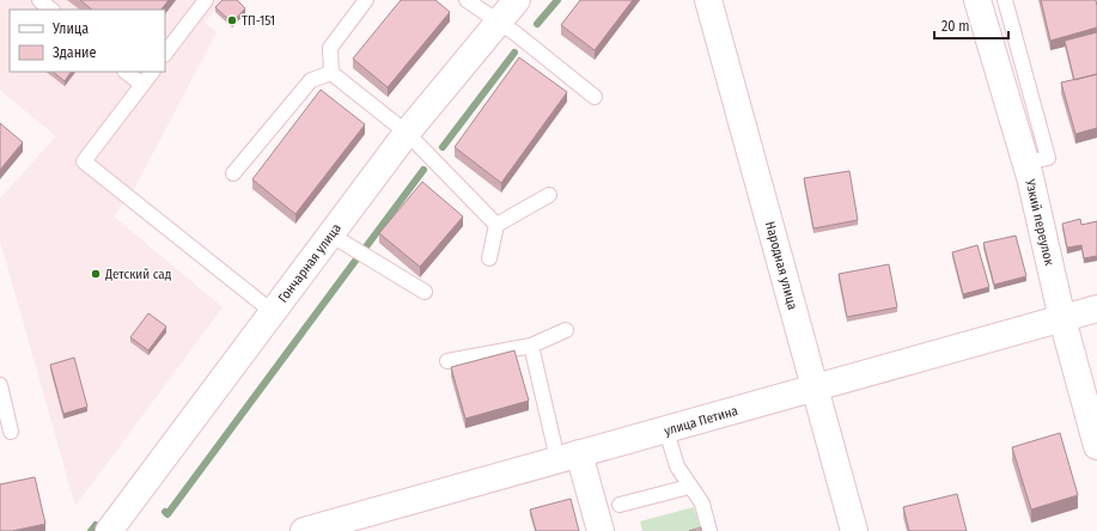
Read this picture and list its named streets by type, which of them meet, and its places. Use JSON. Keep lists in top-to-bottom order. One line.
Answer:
{"streets":{"street":["Узкий переулок","Гончарная улица","Народная улица","улица Петина"]},"crossings":[["Узкий переулок","улица Петина"],["Народная улица","улица Петина"]],"places":["ТП-151","Детский сад"],"legend":["Улица","Здание"],"scale_bar":"20 m"}
